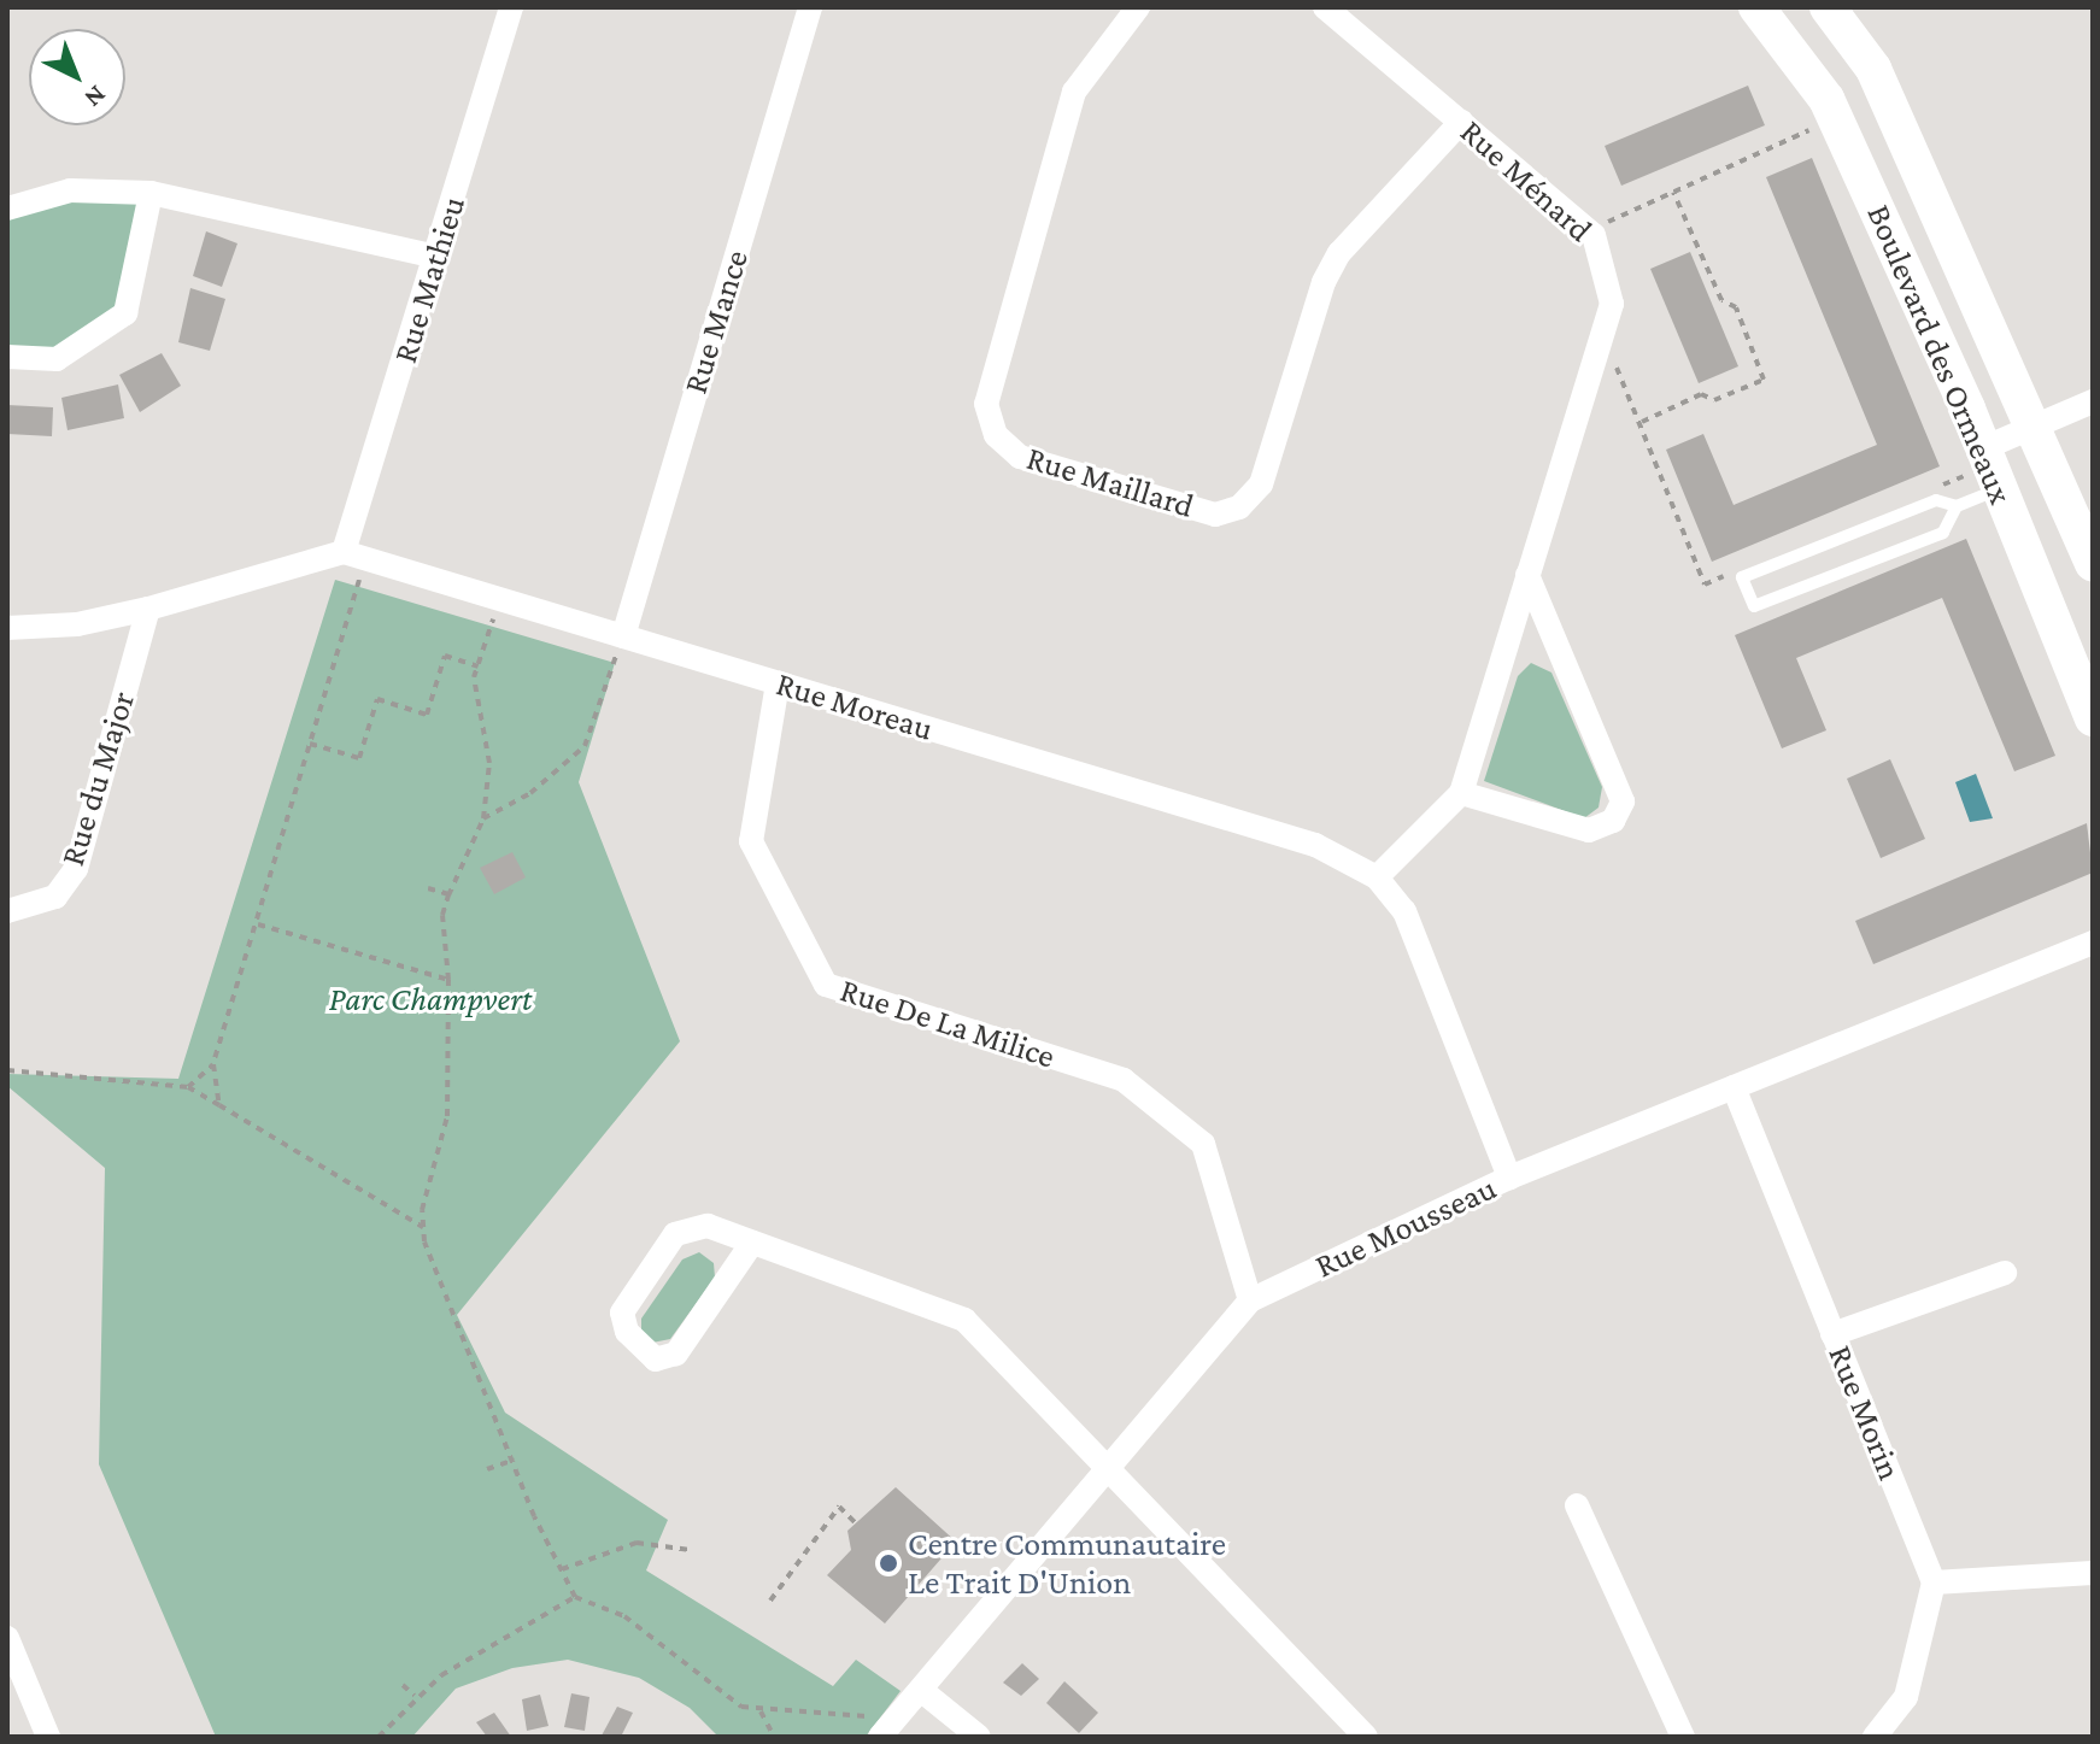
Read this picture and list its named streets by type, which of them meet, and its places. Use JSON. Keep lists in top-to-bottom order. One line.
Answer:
{"streets":{"street":["Rue Ménard","Rue Mathieu","Rue Mance","Boulevard des Ormeaux","Rue Maillard","Rue Moreau","Rue du Major","Rue De La Milice","Rue Mousseau","Rue Morin"]},"crossings":[["Rue Ménard","Rue Maillard"],["Rue Ménard","Rue Moreau"],["Rue Mathieu","Rue Moreau"],["Rue Mance","Rue Moreau"],["Rue Moreau","Rue De La Milice"],["Rue Moreau","Rue Mousseau"],["Rue De La Milice","Rue Mousseau"],["Rue Mousseau","Rue Morin"]],"parks":["Parc Champvert"],"places":["Centre Communautaire Le Trait D'Union"],"north":"bottom right"}
